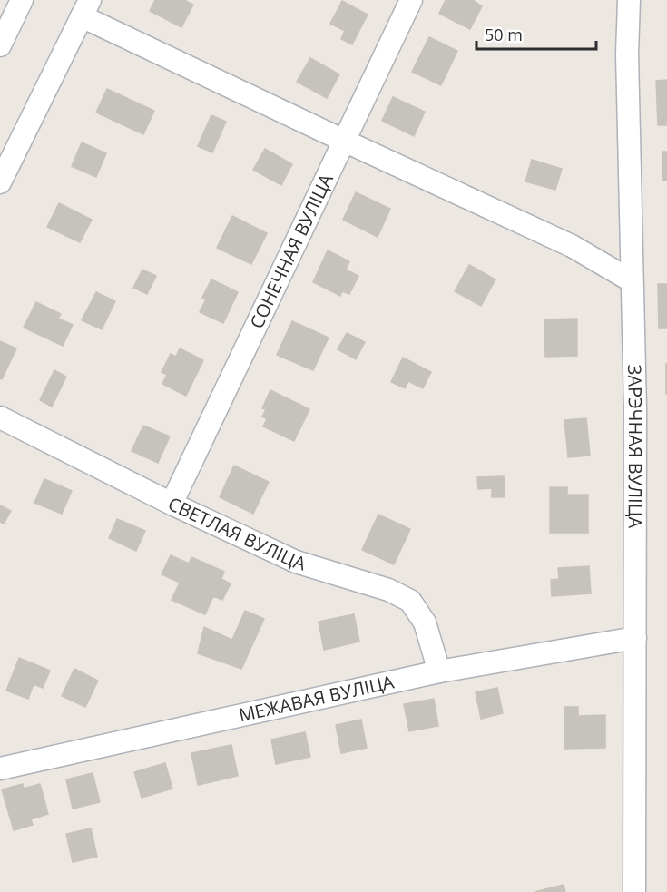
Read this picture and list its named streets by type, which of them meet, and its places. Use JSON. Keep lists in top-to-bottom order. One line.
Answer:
{"streets":{"street":["СОНЕЧНАЯ ВУЛІЦА","ЗАРЭЧНАЯ ВУЛІЦА","СВЕТЛАЯ ВУЛІЦА","МЕЖАВАЯ ВУЛІЦА"]},"crossings":[["СОНЕЧНАЯ ВУЛІЦА","СВЕТЛАЯ ВУЛІЦА"],["ЗАРЭЧНАЯ ВУЛІЦА","МЕЖАВАЯ ВУЛІЦА"],["СВЕТЛАЯ ВУЛІЦА","МЕЖАВАЯ ВУЛІЦА"]],"scale_bar":"50 m"}
